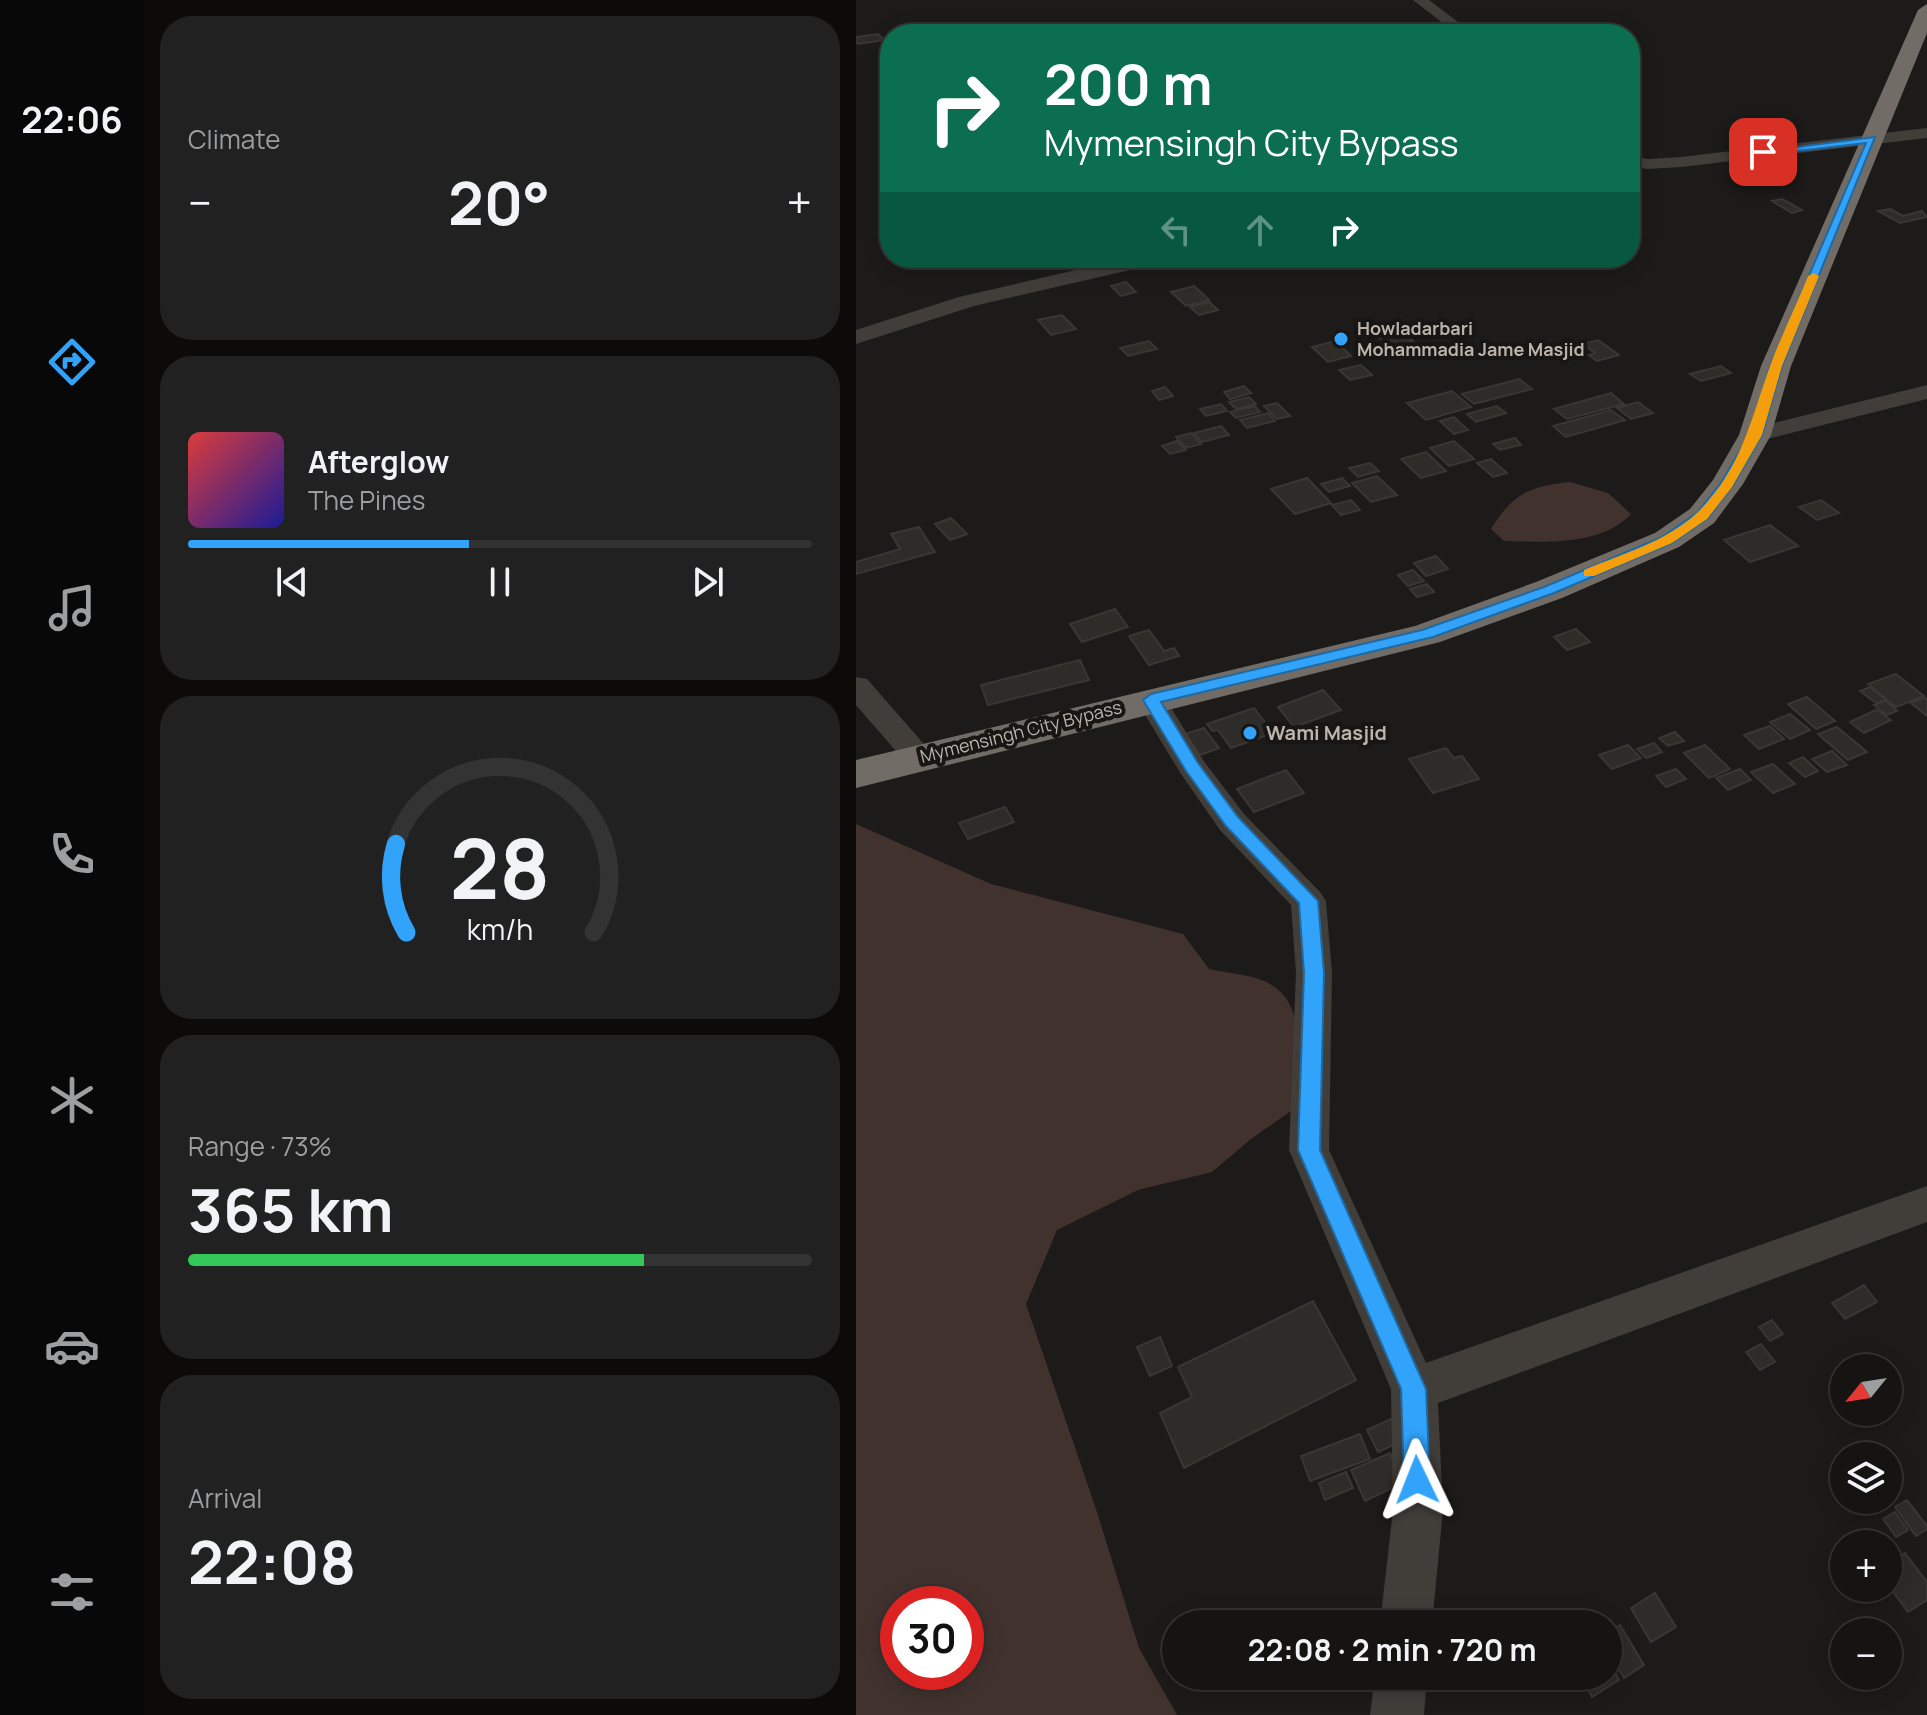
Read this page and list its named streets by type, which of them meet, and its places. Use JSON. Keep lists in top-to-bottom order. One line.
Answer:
{"streets":{"highway":["Mymensingh City Bypass"]},"places":["Howladarbari Mohammadia Jame Masjid","Wami Masjid"],"north":"bottom left","page":{"tabs":"22:06","tile":["Climate",["Range · 73%","365 km"],["Arrival","22:08"]],"turn":["200 m","Mymensingh City Bypass"],"heat":["−","20°","+"],"song":["Afterglow","The Pines"],"map_buttons":["+","−"],"limit":"30","trip":"22:08 · 2 min · 720 m","gauge":["28","km/h"]}}
